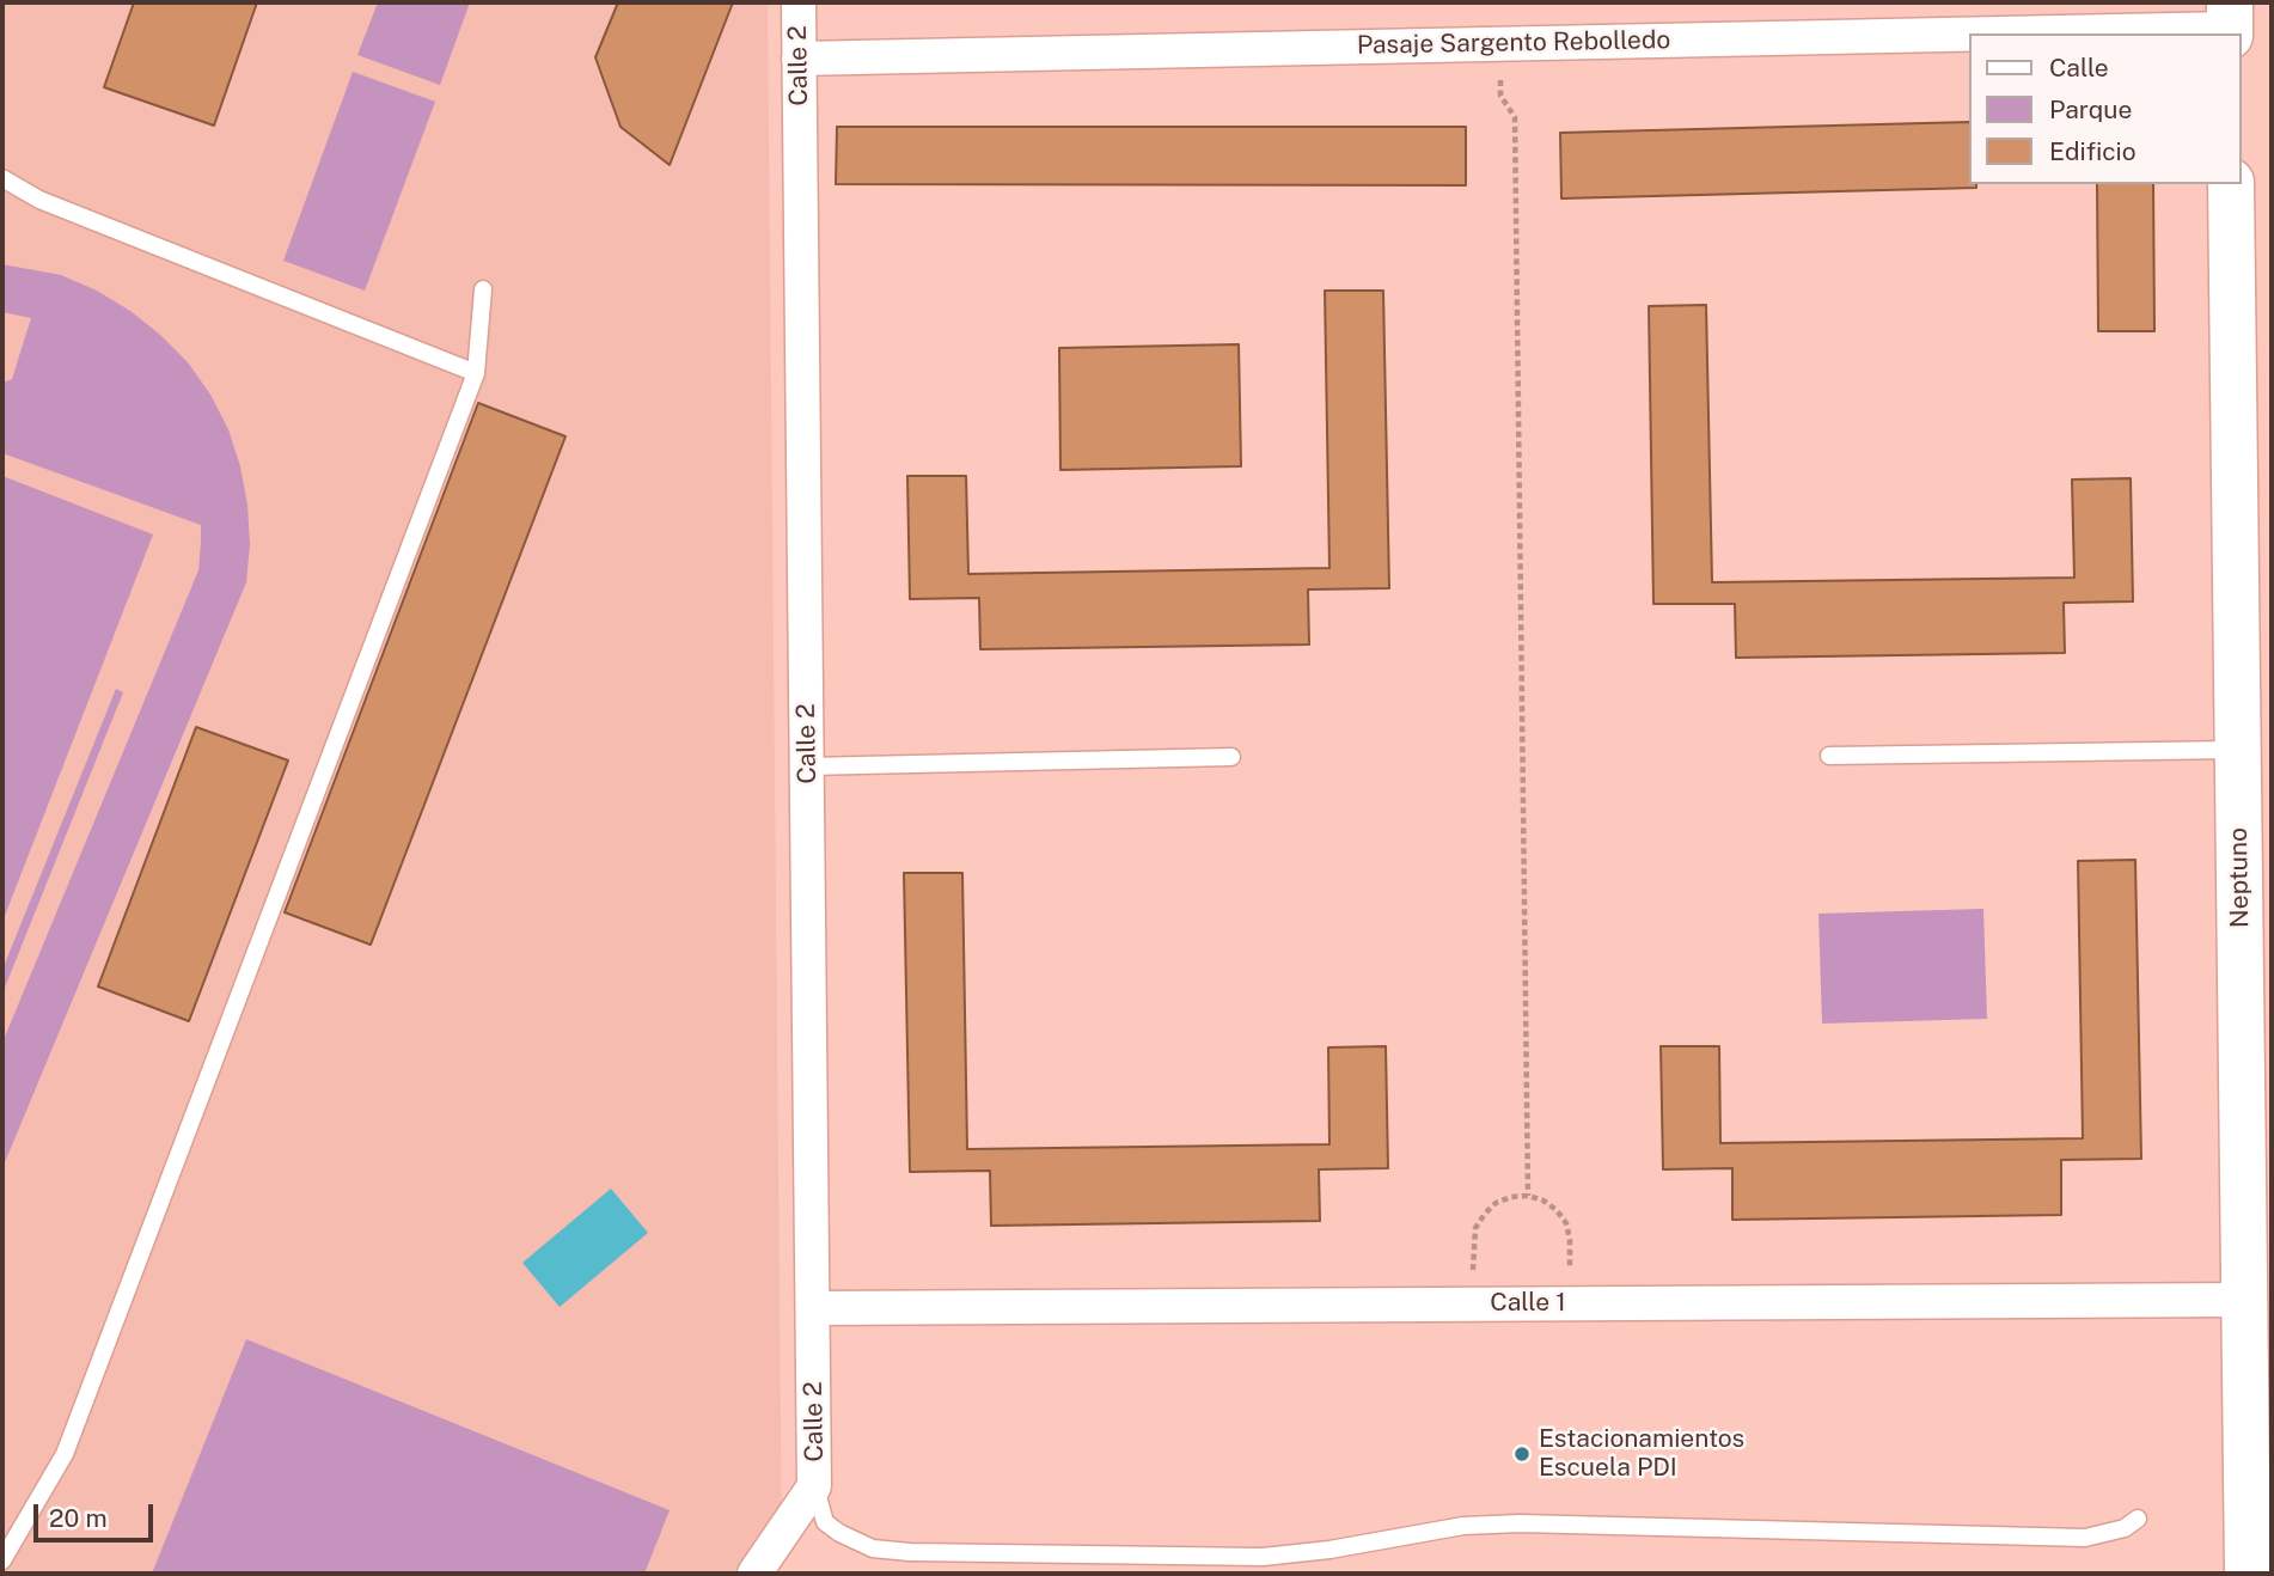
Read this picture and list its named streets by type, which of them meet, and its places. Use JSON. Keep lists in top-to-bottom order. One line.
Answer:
{"streets":{"street":["Pasaje Sargento Rebolledo","Calle 2","Neptuno","Calle 1"]},"crossings":[["Pasaje Sargento Rebolledo","Calle 2"],["Calle 2","Calle 1"],["Neptuno","Calle 1"]],"places":["Estacionamientos Escuela PDI"],"legend":["Calle","Parque","Edificio"],"scale_bar":"20 m"}
